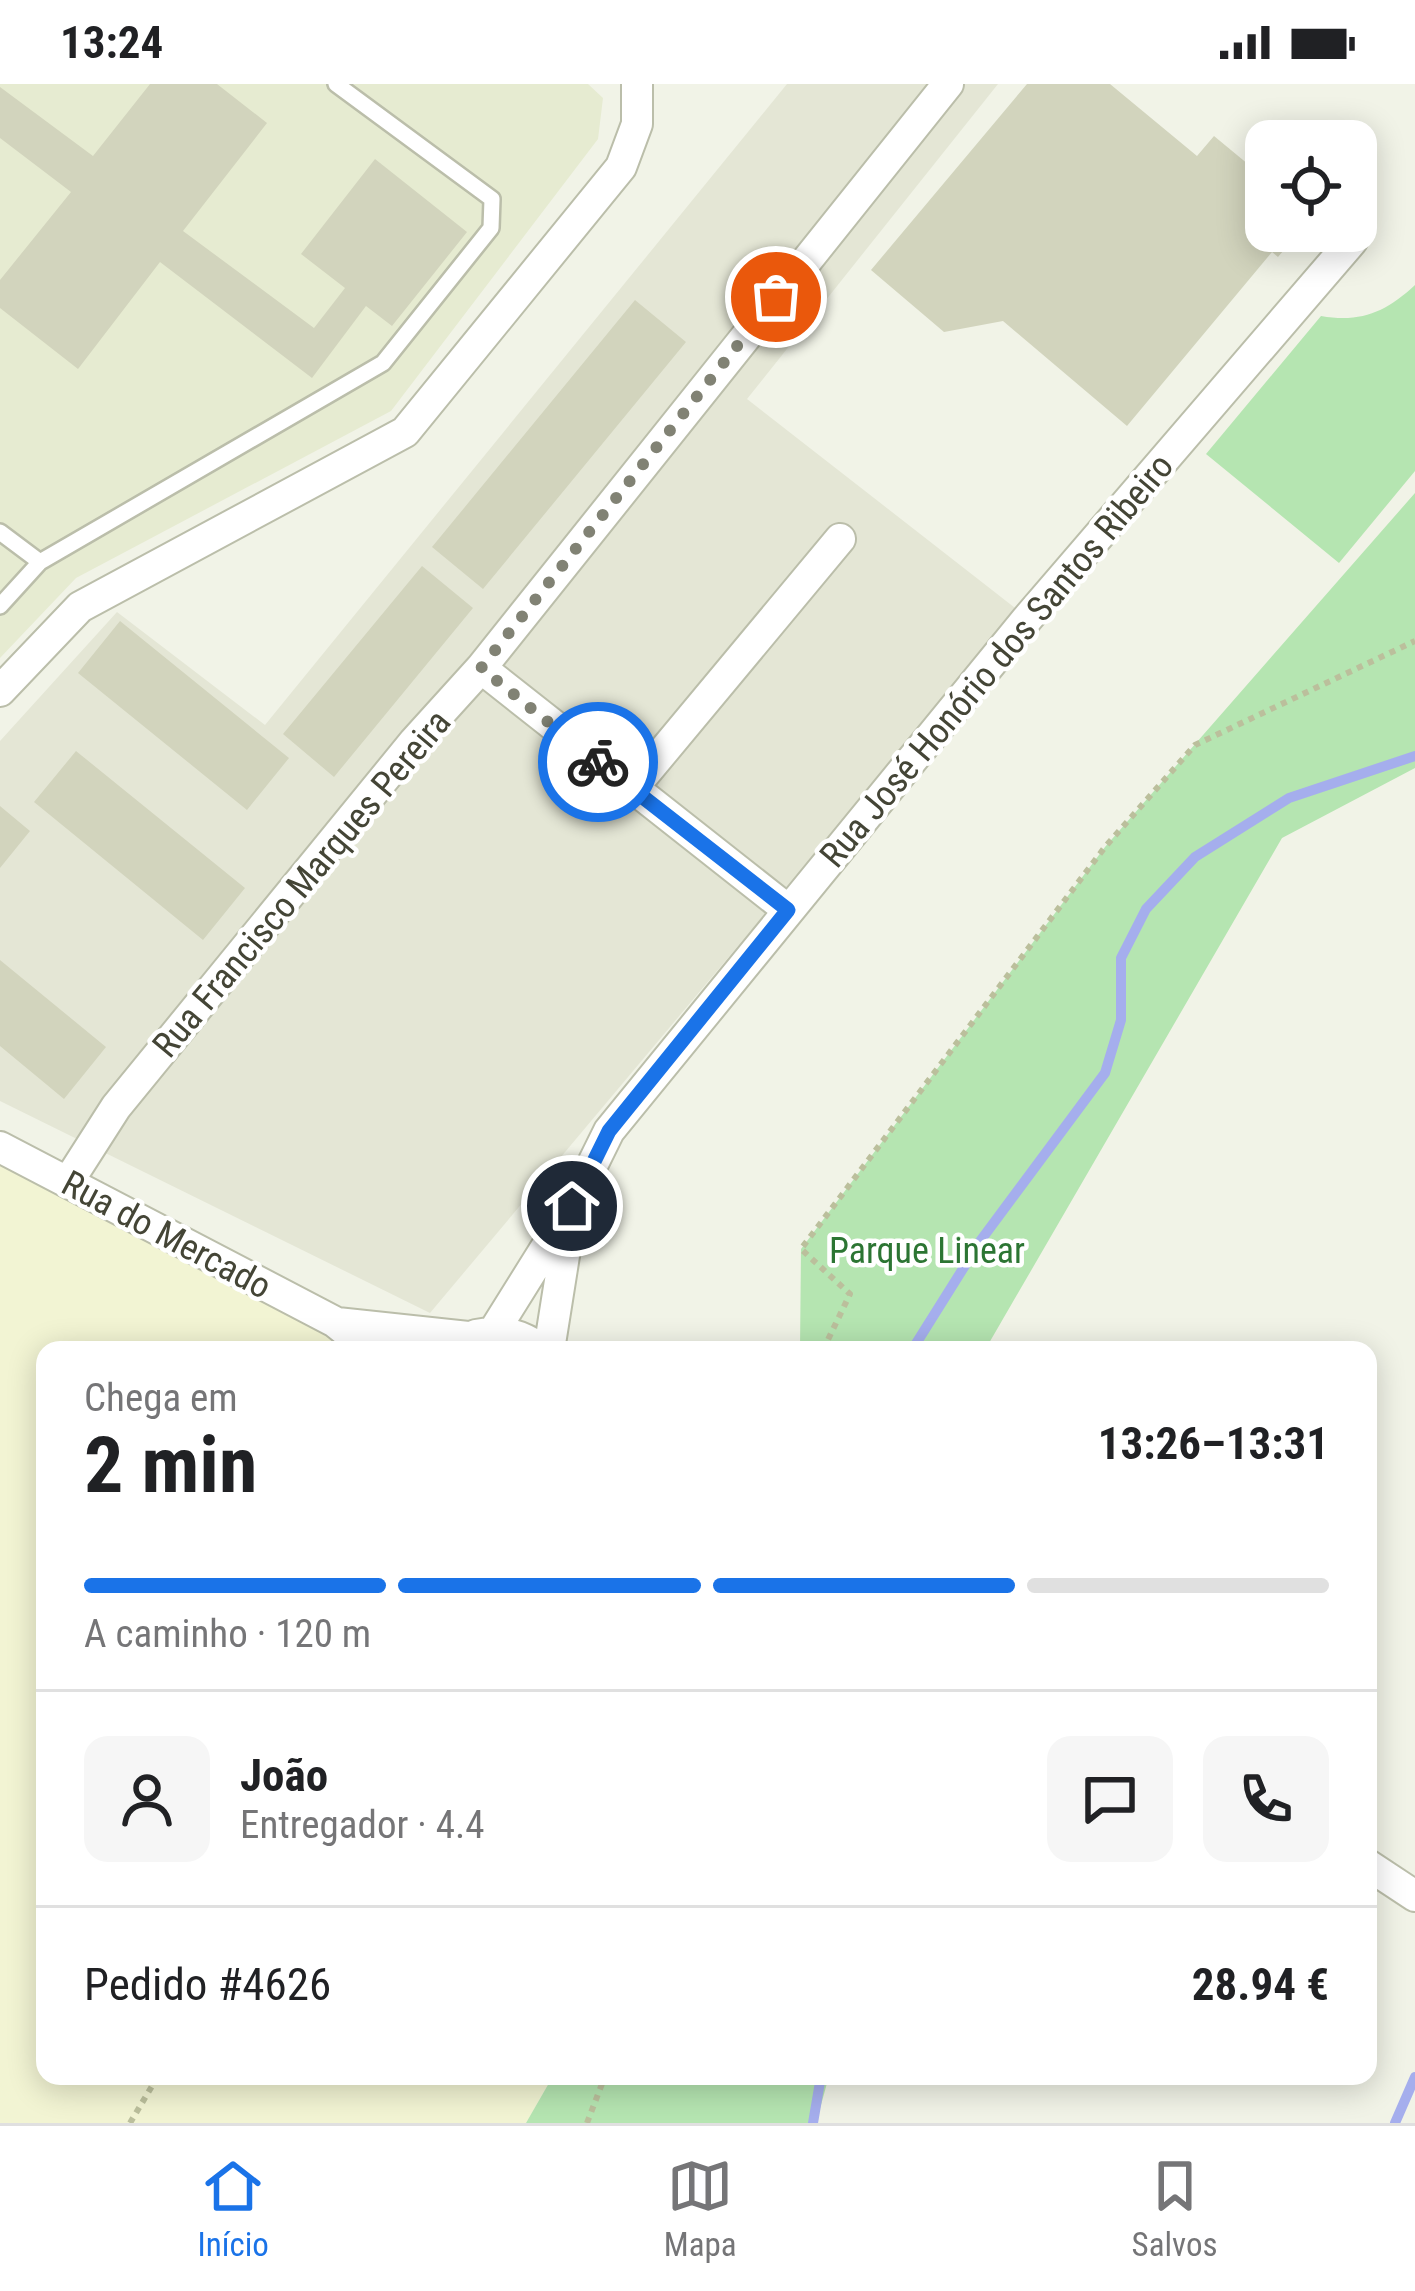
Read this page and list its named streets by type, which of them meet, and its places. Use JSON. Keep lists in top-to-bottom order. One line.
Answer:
{"streets":{"street":["Rua José Honório dos Santos Ribeiro","Rua Francisco Marques Pereira","Rua do Mercado"]},"crossings":[["Rua José Honório dos Santos Ribeiro","Rua do Mercado"],["Rua Francisco Marques Pereira","Rua do Mercado"]],"parks":["Parque Linear"],"page":{"status":"13:24","heading":["2 min","Chega em","13:26–13:31"],"panel":["João","Entregador · 4.4","Pedido #4626","28.94 €"],"bar":"A caminho · 120 m","tabs":["Início","Mapa","Salvos"]}}
